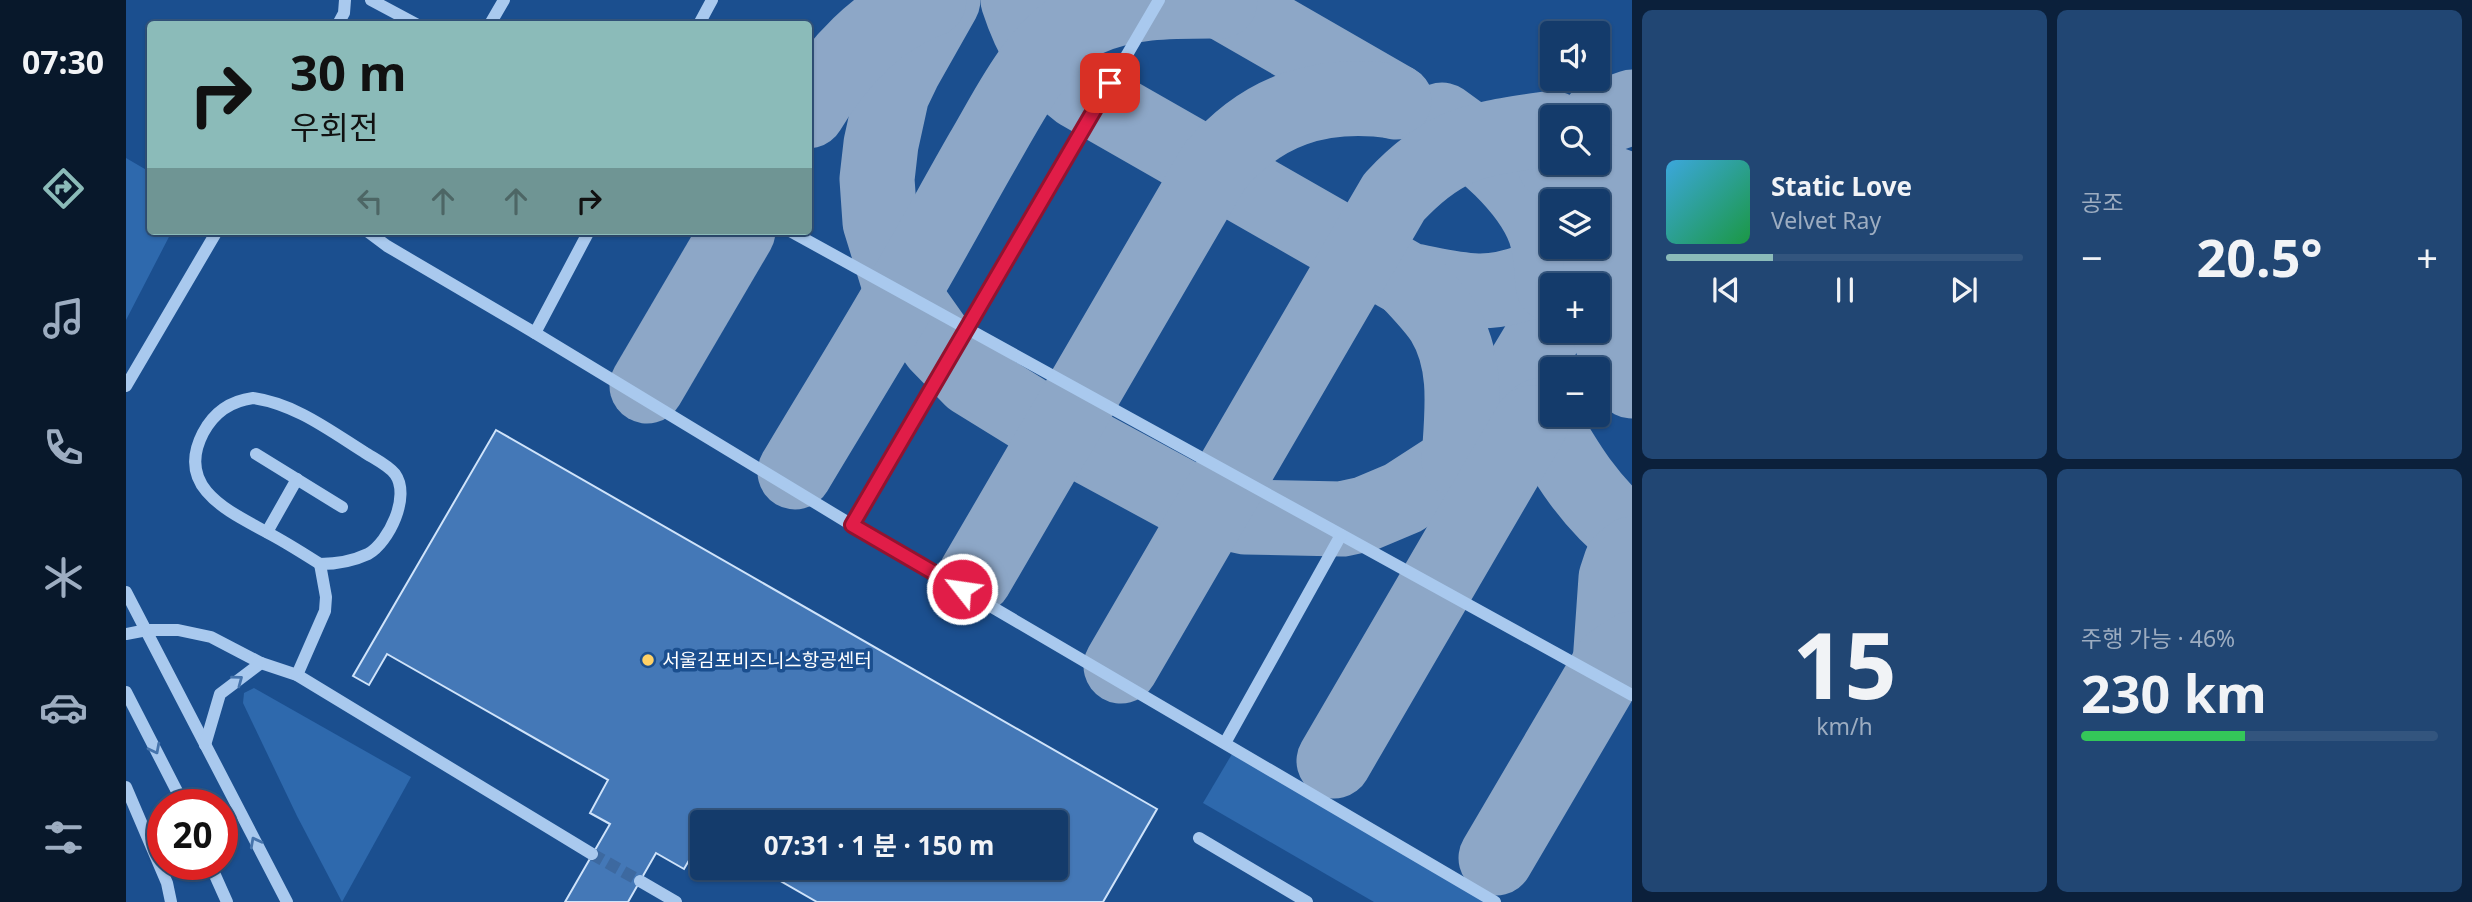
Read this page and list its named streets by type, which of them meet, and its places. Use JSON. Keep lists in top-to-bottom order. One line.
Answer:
{"places":["서울김포비즈니스항공센터"],"page":{"tabs":"07:30","tile":["공조",["15","km/h"],["주행 가능 · 46%","230 km"]],"map_buttons":["+","−"],"turn":["30 m","우회전"],"song":["Static Love","Velvet Ray"],"heat":["−","20.5°","+"],"limit":"20","trip":"07:31 · 1 분 · 150 m"}}
